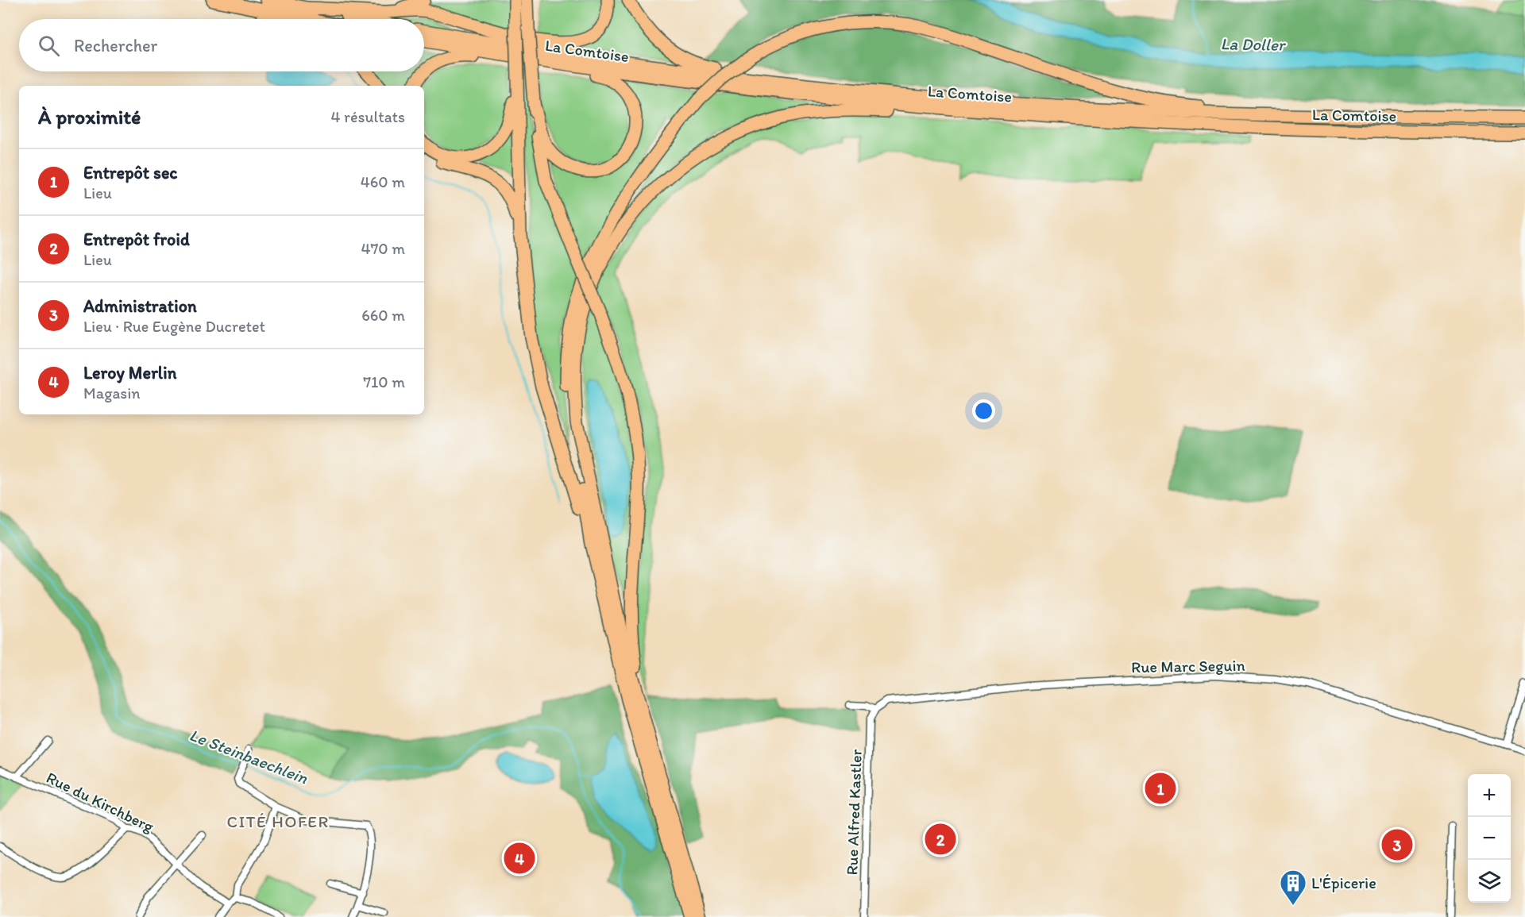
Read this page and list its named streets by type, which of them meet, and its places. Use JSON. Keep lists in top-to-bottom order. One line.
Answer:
{"streets":{"highway":["La Comtoise"],"street":["Rue Marc Seguin","Rue du Kirchberg","Rue Alfred Kastler"]},"crossings":[["Rue Marc Seguin","Rue Alfred Kastler"]],"districts":["CITÉ HOFER"],"water":["La Doller","Le Steinbaechlein"],"places":{"building":["L'Épicerie"]},"page":{"search":"Rechercher","heading":["À proximité","4 résultats"],"list":[{"mark":"1","name":"Entrepôt sec","note":"Lieu","value":"460 m"},{"mark":"2","name":"Entrepôt froid","note":"Lieu","value":"470 m"},{"mark":"3","name":"Administration","note":"Lieu · Rue Eugène Ducretet","value":"660 m"},{"mark":"4","name":"Leroy Merlin","note":"Magasin","value":"710 m"}],"pins":["1","2","3","4"],"map_buttons":["+","−"]}}
